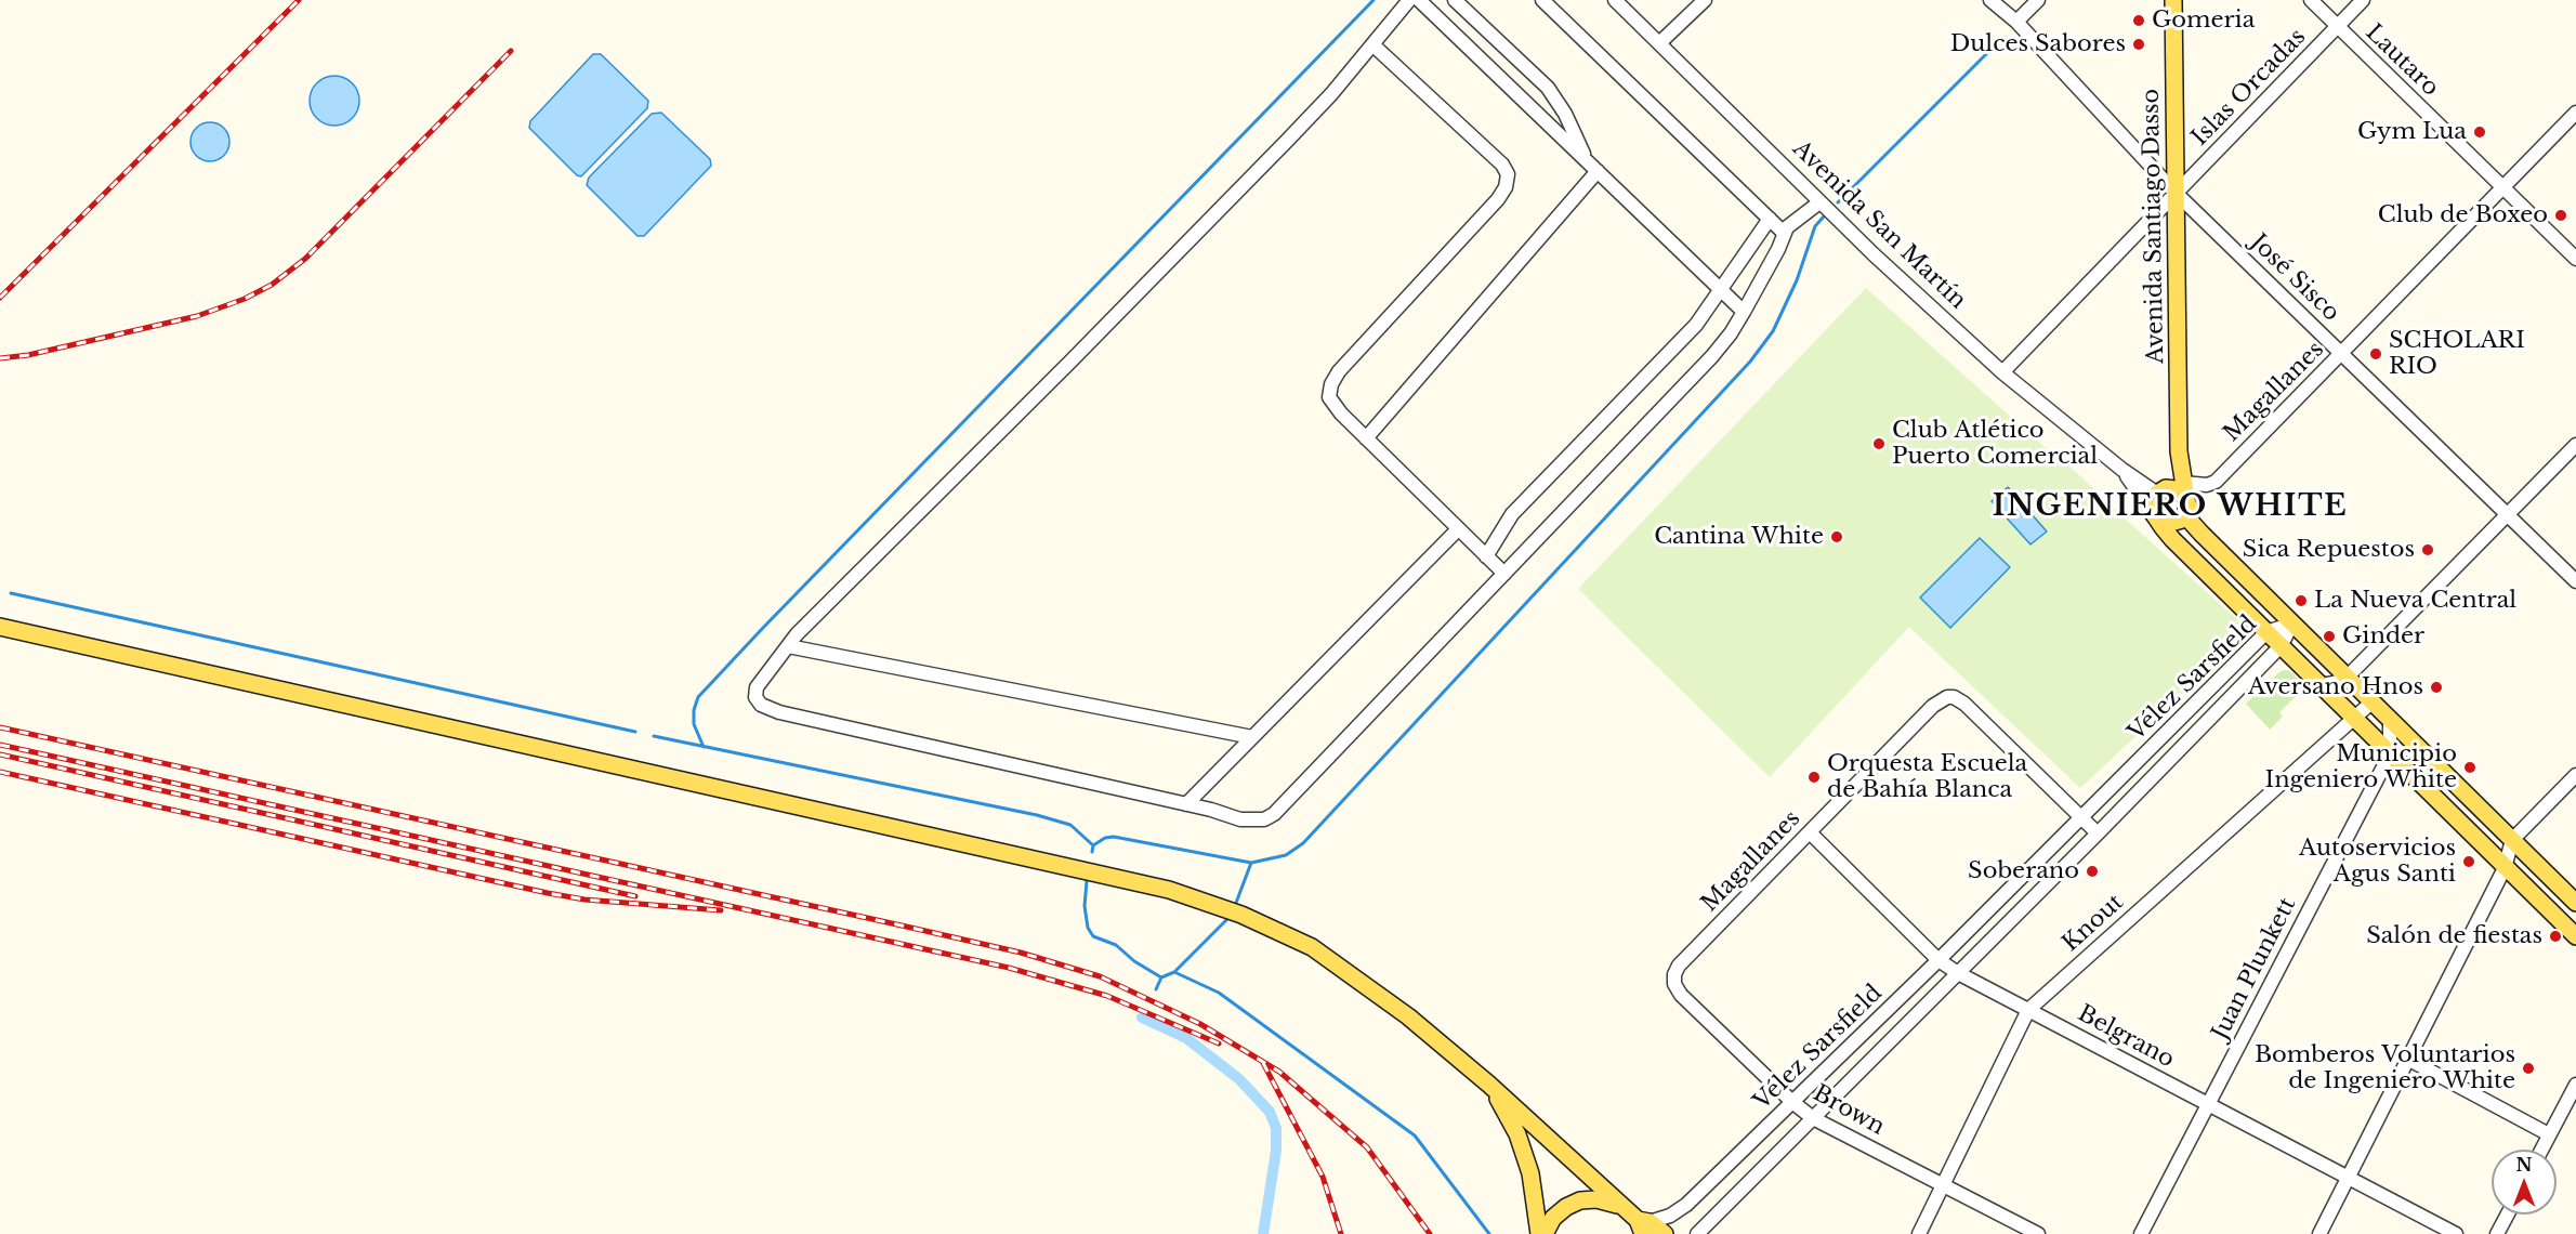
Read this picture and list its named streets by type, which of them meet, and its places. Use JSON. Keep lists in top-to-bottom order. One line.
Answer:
{"streets":{"main road":["Avenida San Martín","Avenida Santiago Dasso"],"street":["Lautaro","Islas Orcadas","José Sisco","Magallanes","Vélez Sarsfield","Knout","Juan Plunkett","Belgrano","Brown"]},"crossings":[["Lautaro","Islas Orcadas"],["Lautaro","Magallanes"],["Islas Orcadas","Avenida San Martín"],["Islas Orcadas","Avenida Santiago Dasso"],["Islas Orcadas","José Sisco"],["Avenida San Martín","Avenida Santiago Dasso"],["Avenida San Martín","Magallanes"],["Avenida San Martín","Vélez Sarsfield"],["Avenida San Martín","Knout"],["Avenida San Martín","Juan Plunkett"],["Avenida Santiago Dasso","José Sisco"],["Avenida Santiago Dasso","Magallanes"],["José Sisco","Magallanes"],["Magallanes","Vélez Sarsfield"],["Magallanes","Belgrano"],["Magallanes","Brown"],["Vélez Sarsfield","Belgrano"],["Vélez Sarsfield","Brown"],["Knout","Belgrano"],["Knout","Brown"],["Juan Plunkett","Belgrano"]],"districts":["INGENIERO WHITE"],"places":["Gomeria","Dulces Sabores","Gym Lua","Club de Boxeo","SCHOLARI RIO","Club Atlético Puerto Comercial","Cantina White","Sica Repuestos","La Nueva Central","Ginder","Aversano Hnos","Municipio Ingeniero White","Orquesta Escuela de Bahía Blanca","Autoservicios Agus Santi","Soberano","Salón de fiestas","Bomberos Voluntarios de Ingeniero White"],"north":"top"}
